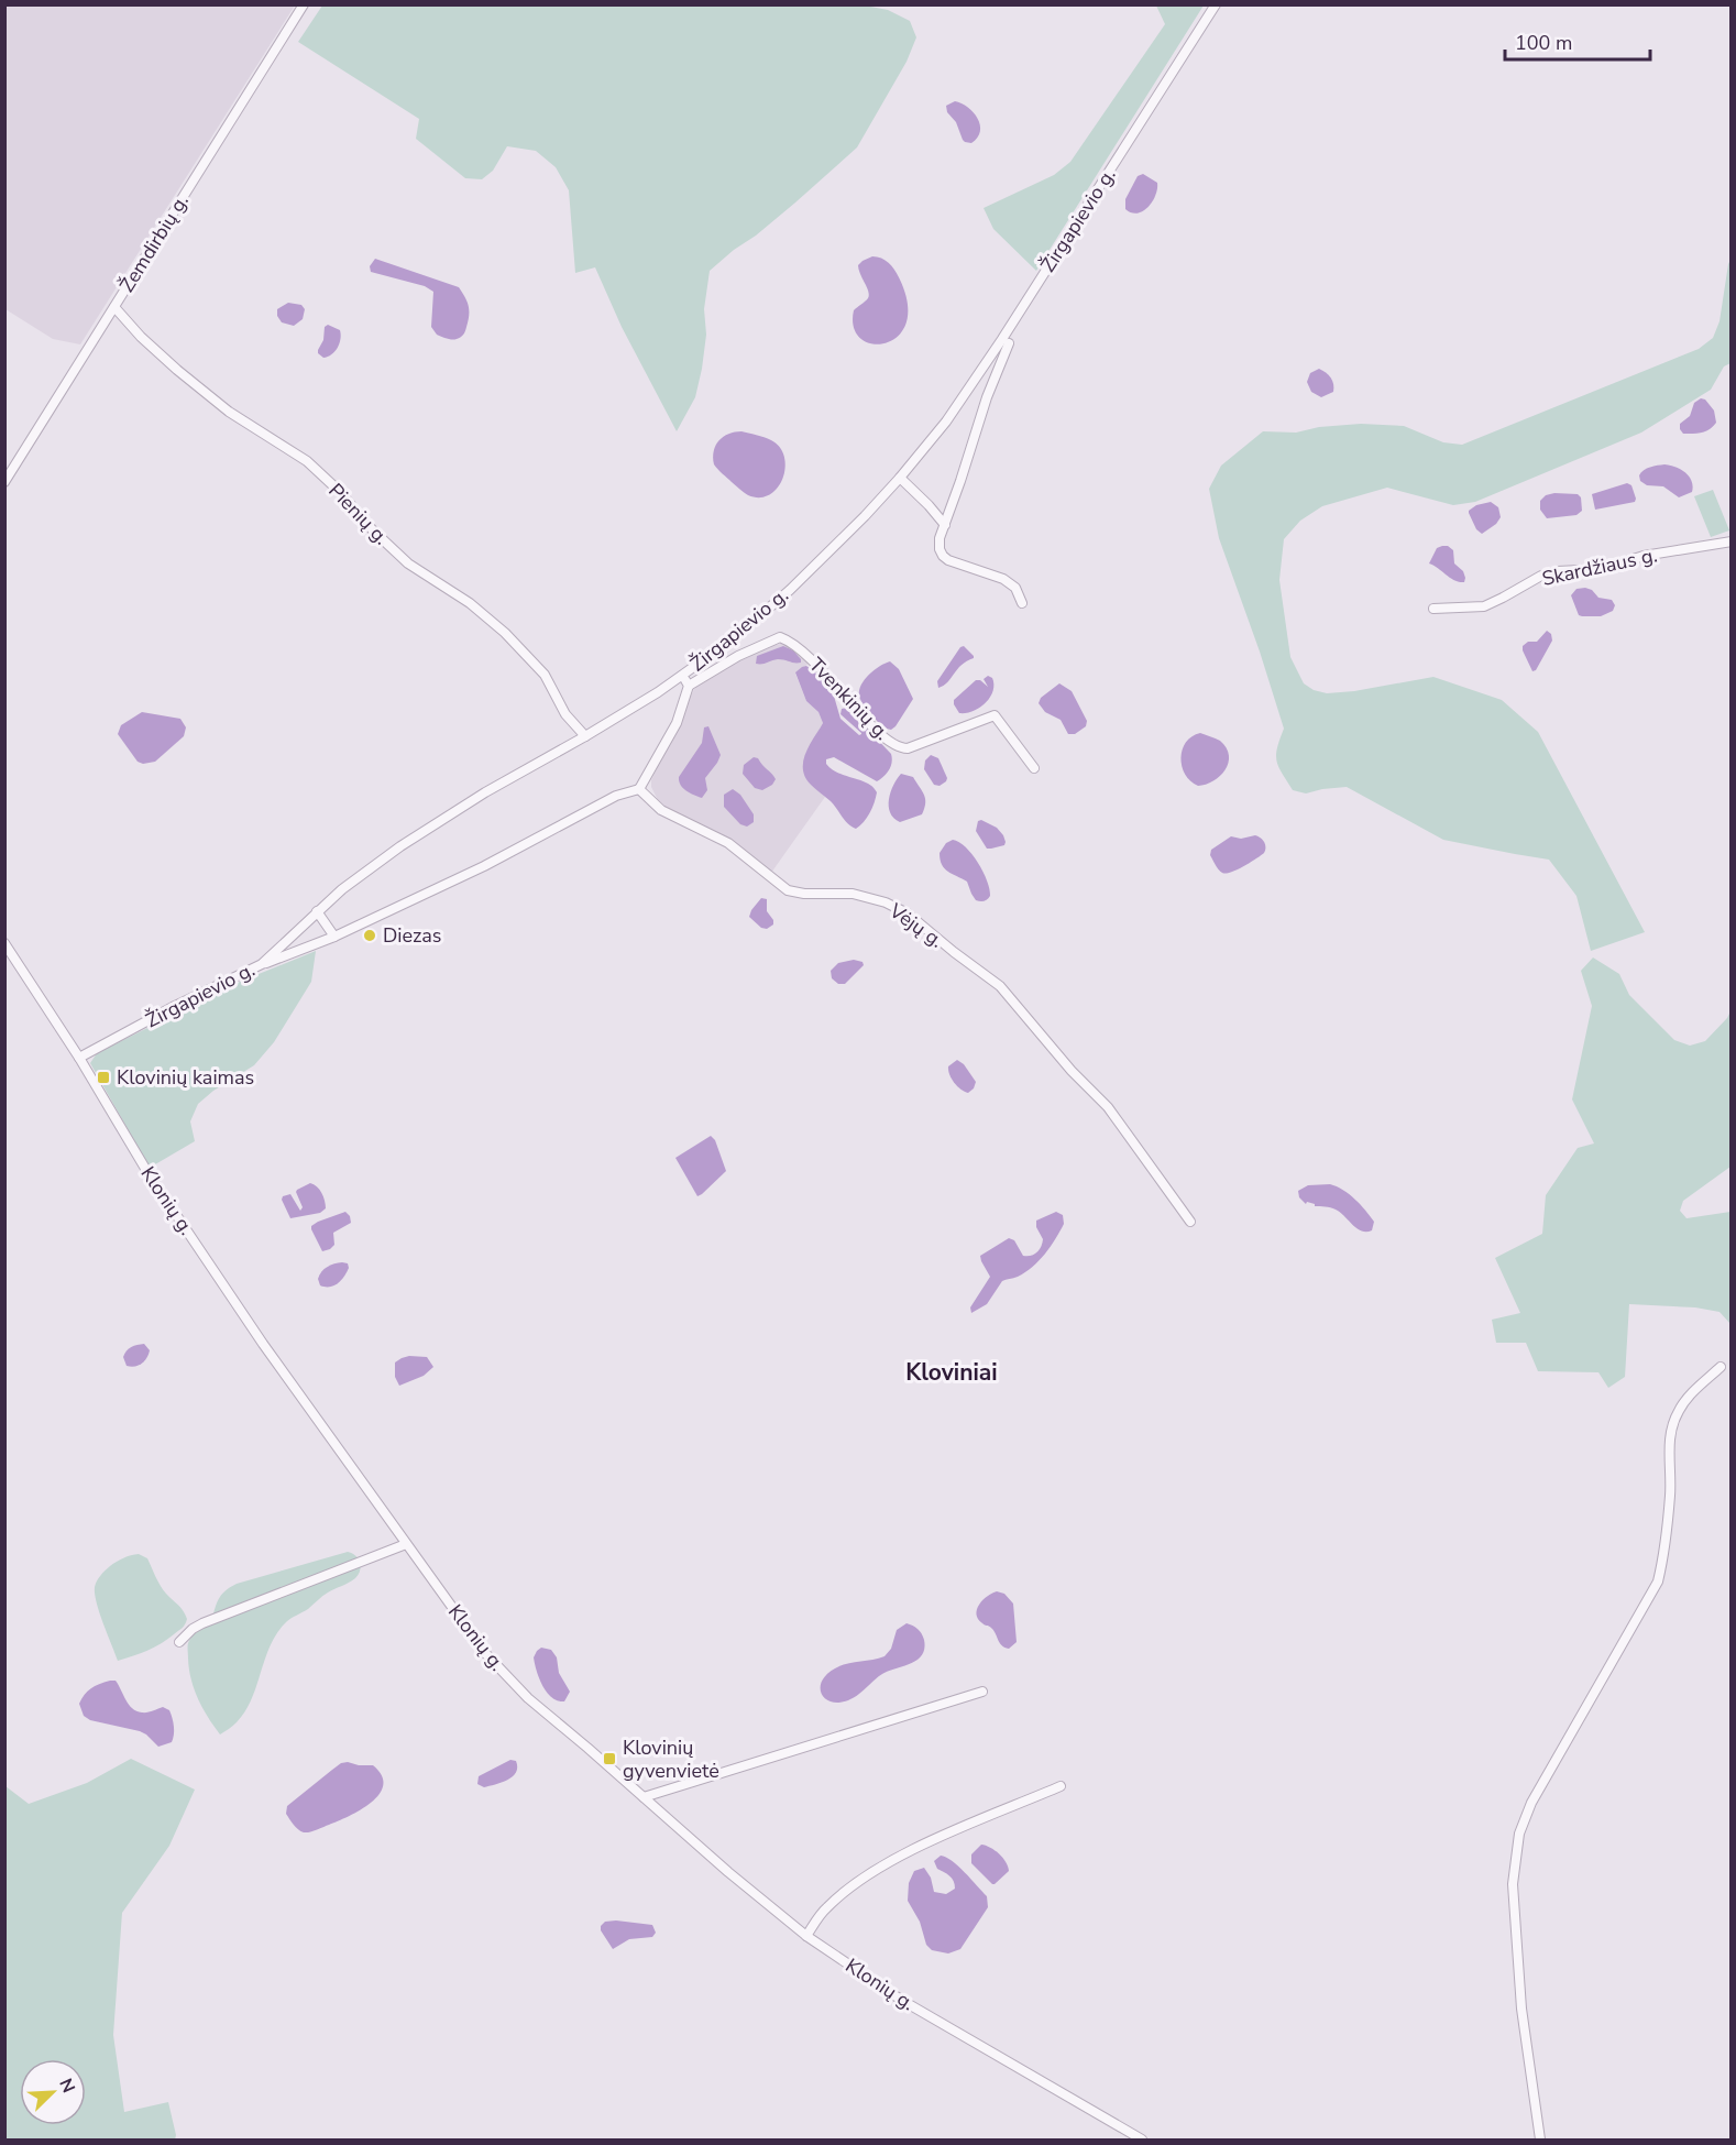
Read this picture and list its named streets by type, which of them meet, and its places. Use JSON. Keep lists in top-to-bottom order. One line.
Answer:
{"streets":{"street":["Žirgapievio g.","Žemdirbių g.","Pienių g.","Skardžiaus g.","Tvenkinių g.","Vėjų g.","Klonių g."]},"crossings":[["Žirgapievio g.","Pienių g."],["Žirgapievio g.","Klonių g."],["Žemdirbių g.","Pienių g."]],"districts":["Kloviniai"],"places":{"other":["Diezas"],"transit":["Klovinių kaimas","Klovinių gyvenvietė"]},"scale_bar":"100 m","north":"top right"}
